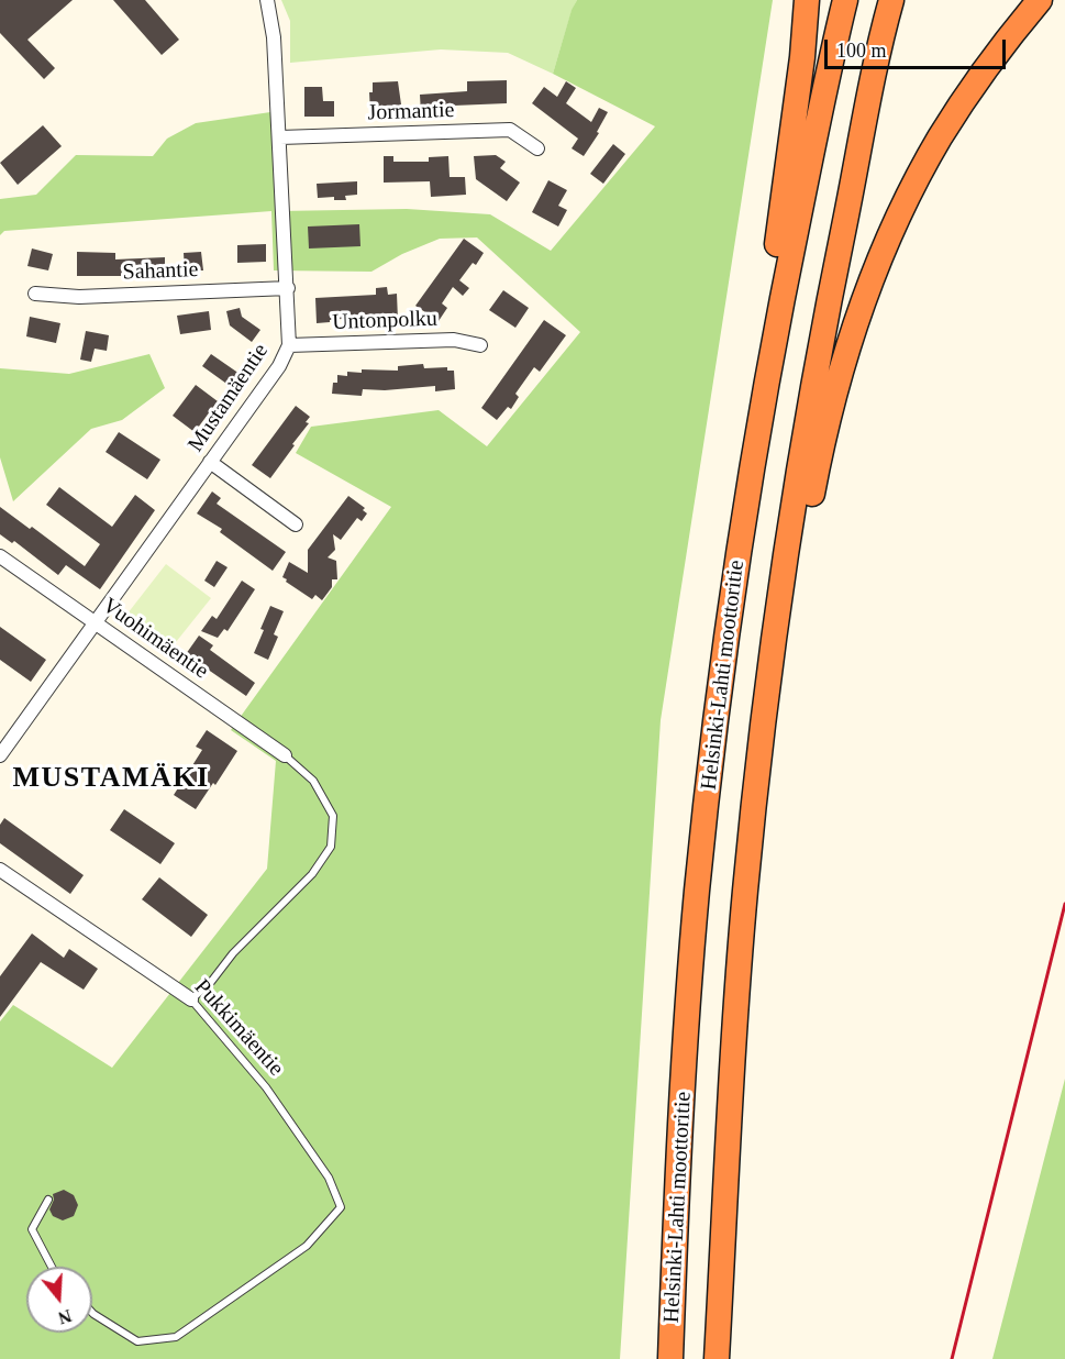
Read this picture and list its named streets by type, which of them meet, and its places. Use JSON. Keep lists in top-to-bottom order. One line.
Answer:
{"streets":{"highway":["Helsinki-Lahti moottoritie"],"street":["Jormantie","Sahantie","Untonpolku","Mustamäentie","Vuohimäentie","Pukkimäentie"]},"crossings":[["Jormantie","Mustamäentie"],["Sahantie","Mustamäentie"],["Untonpolku","Mustamäentie"],["Mustamäentie","Vuohimäentie"]],"districts":["MUSTAMÄKI"],"scale_bar":"100 m","north":"bottom"}
